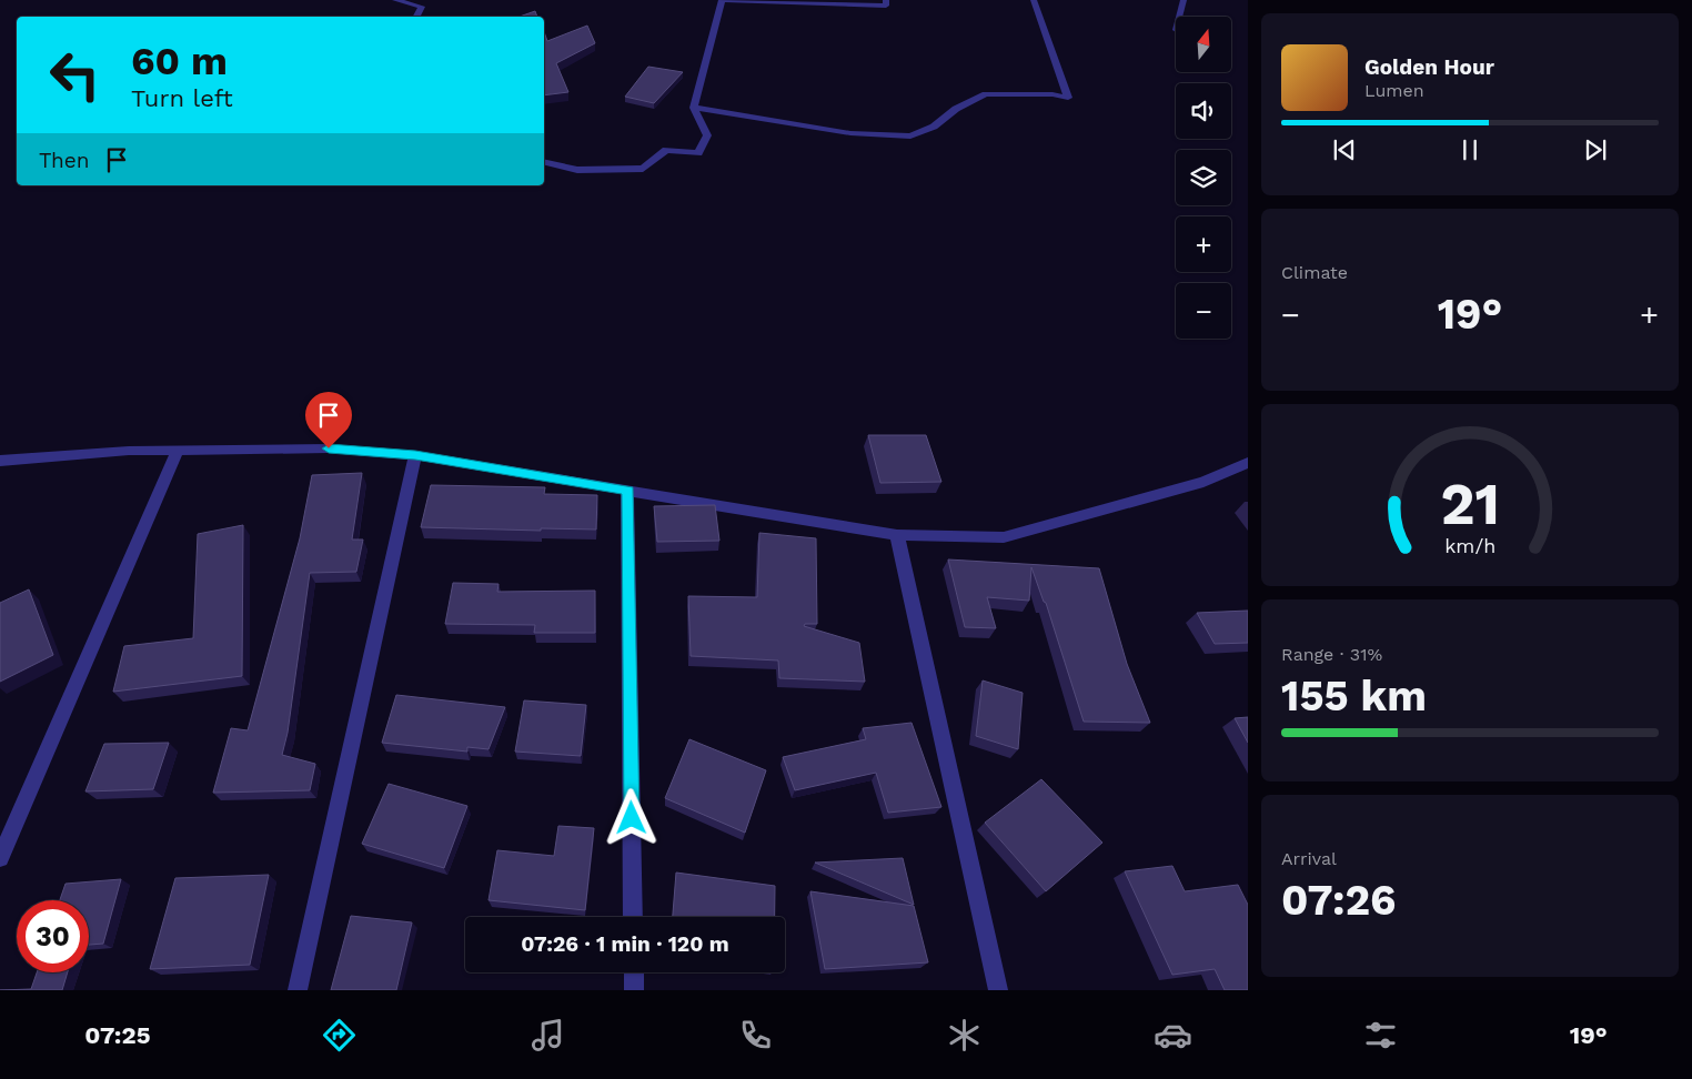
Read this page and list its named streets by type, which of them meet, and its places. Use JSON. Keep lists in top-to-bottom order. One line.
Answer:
{"north":"top","page":{"map_buttons":["+","−"],"turn":["60 m","Turn left"],"song":["Golden Hour","Lumen"],"then":"Then","tile":["Climate",["Range · 31%","155 km"],["Arrival","07:26"]],"heat":["−","19°","+"],"limit":"30","trip":"07:26 · 1 min · 120 m","tabs":["07:25","19°"],"gauge":["21","km/h"]}}
